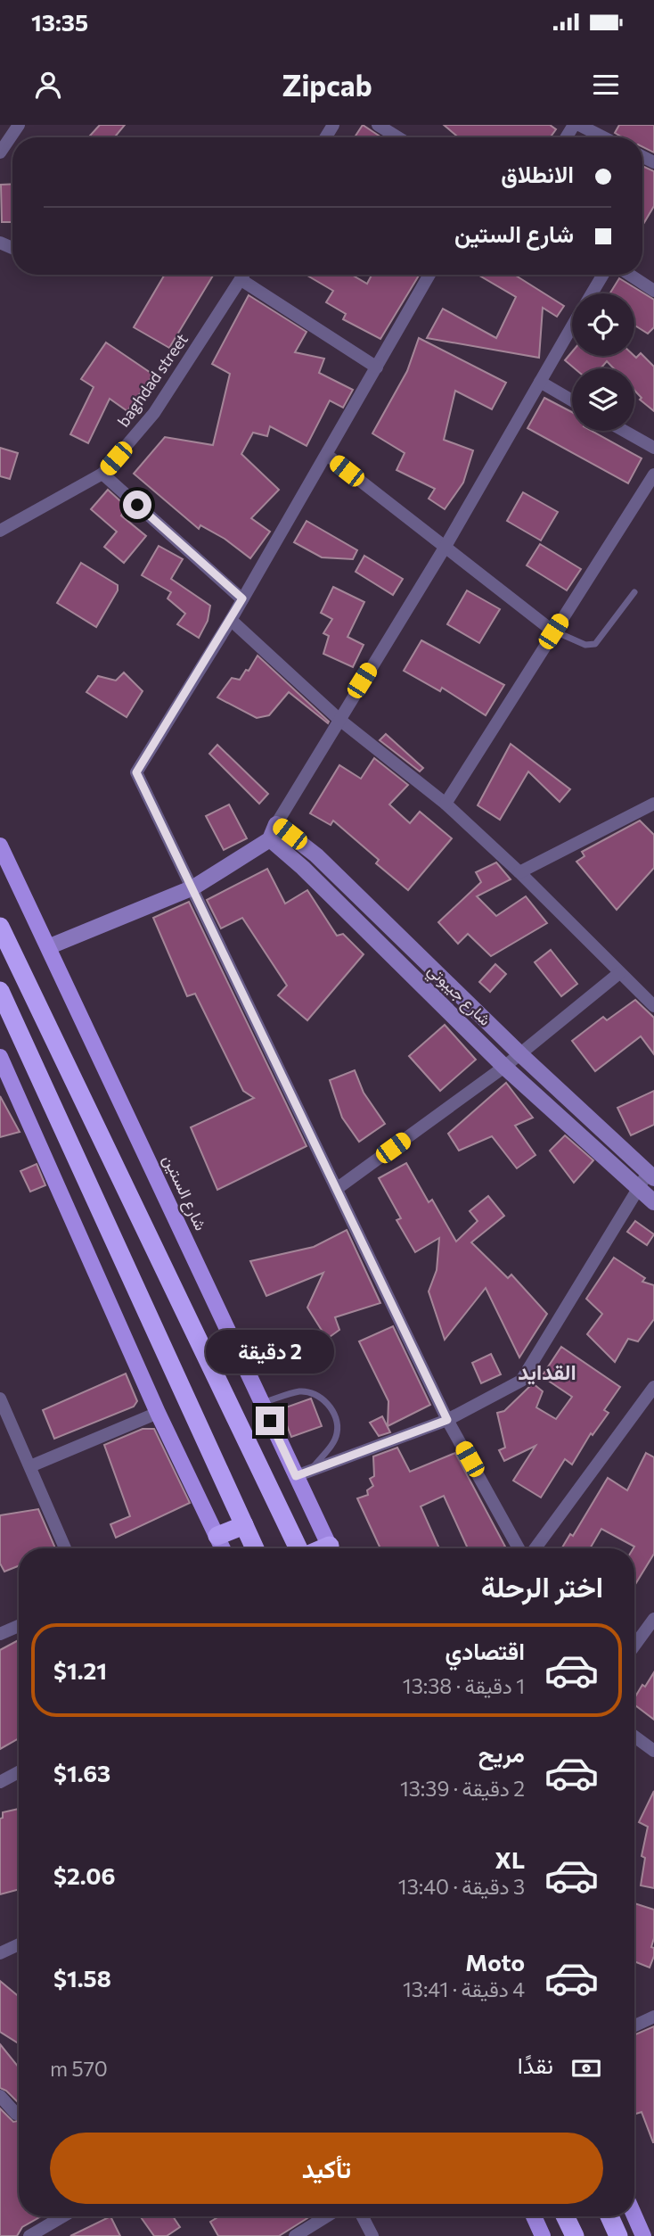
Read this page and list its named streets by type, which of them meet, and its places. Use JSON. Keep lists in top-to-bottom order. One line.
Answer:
{"streets":{"main road":["شارع الستين"],"street":["baghdad street","شارع جيبوتي"]},"districts":["القدايد"],"page":{"status":"13:35","header":"Zipcab","banner":["الانطلاق","شارع الستين"],"bubble":"2 دقيقة","heading":"اختر الرحلة","list":[{"name":"اقتصادي","note":"1 دقيقة · 13:38","value":"$1.21"},{"name":"مريح","note":"2 دقيقة · 13:39","value":"$1.63"},{"name":"XL","note":"3 دقيقة · 13:40","value":"$2.06"},{"name":"Moto","note":"4 دقيقة · 13:41","value":"$1.58"}],"pay":["نقدًا","570 m"],"buttons":"تأكيد"}}
